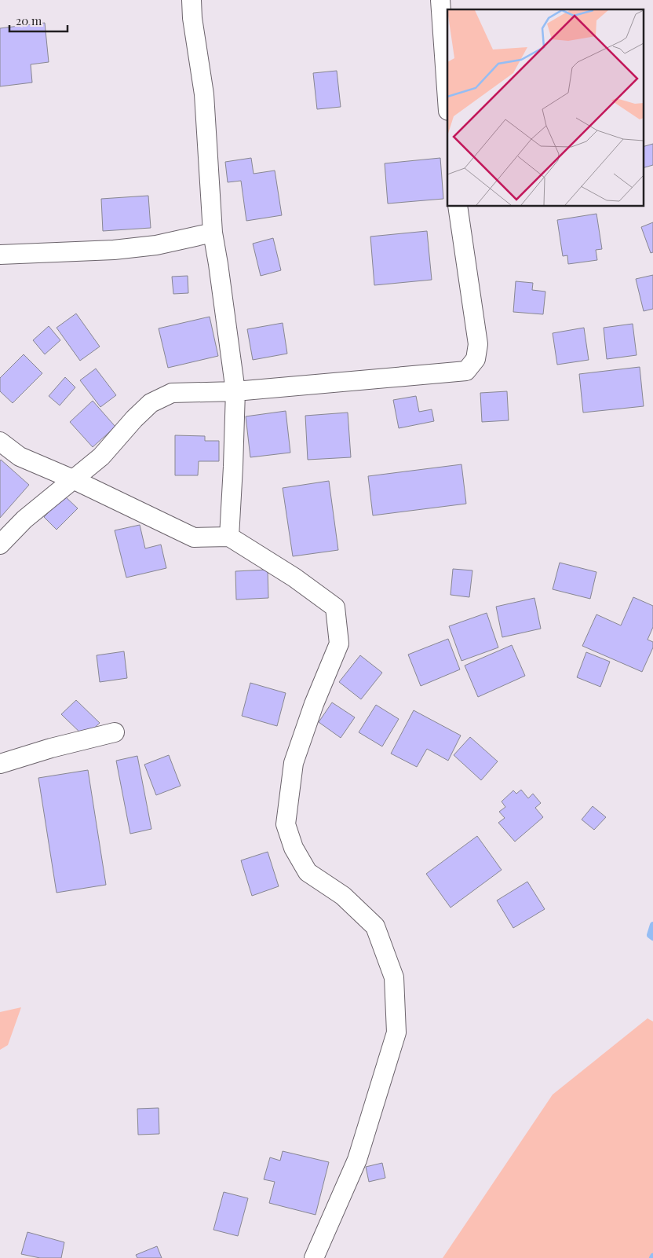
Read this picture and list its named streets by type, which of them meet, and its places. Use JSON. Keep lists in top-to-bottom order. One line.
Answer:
{"scale_bar":"20 m"}
